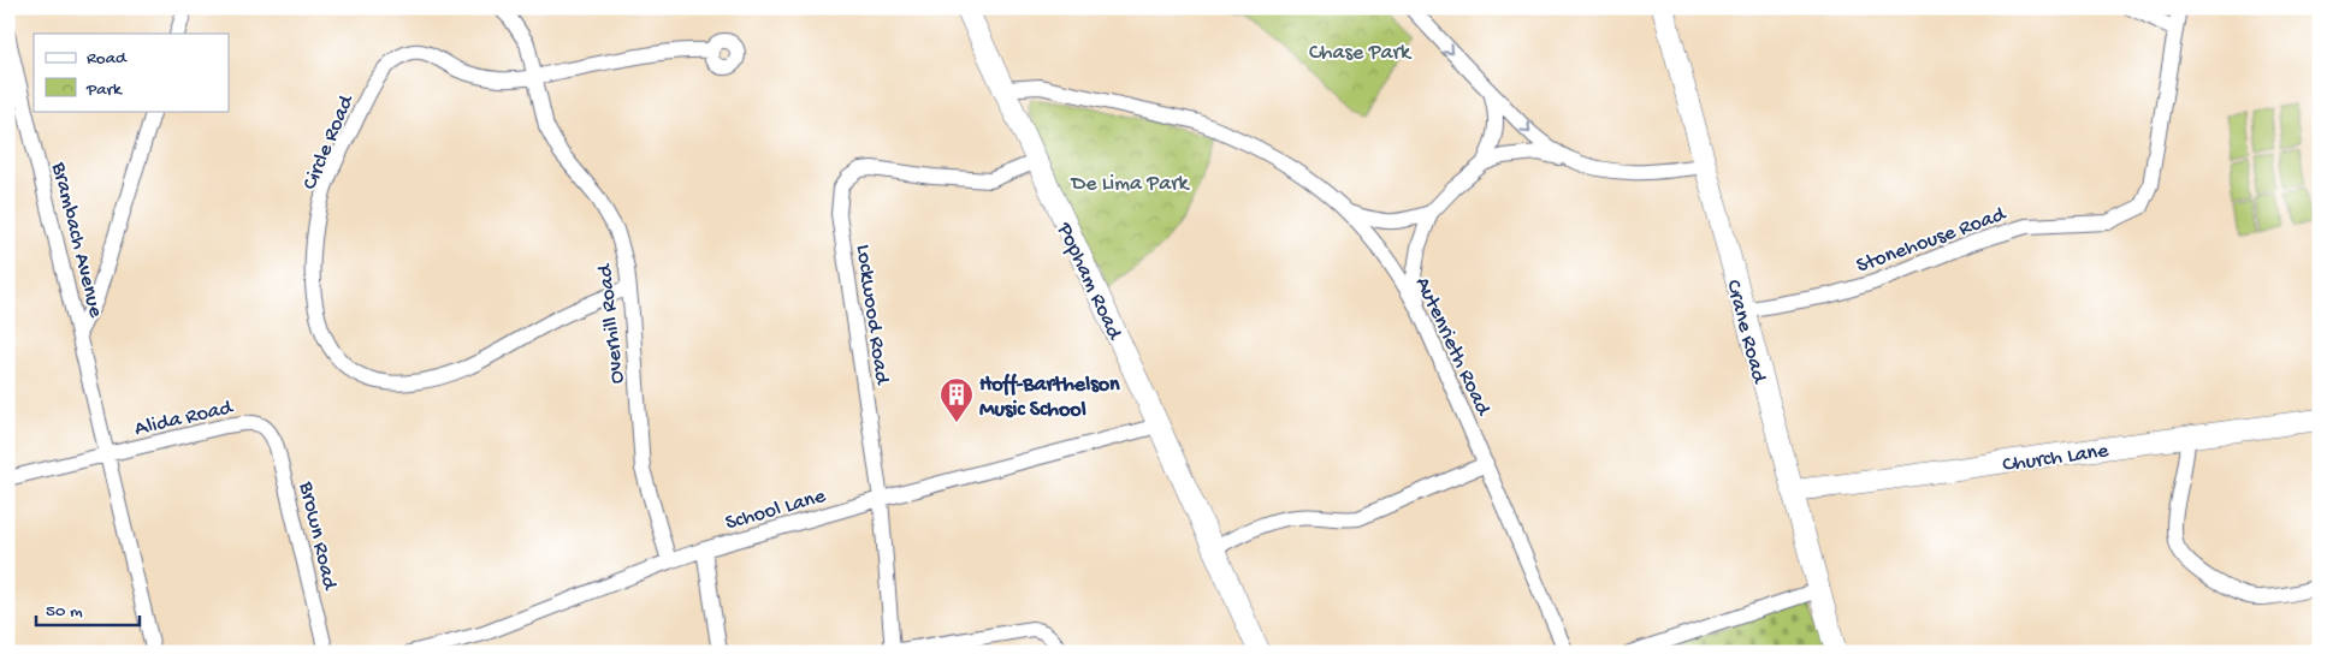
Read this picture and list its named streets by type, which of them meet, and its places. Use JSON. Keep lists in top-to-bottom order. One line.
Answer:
{"streets":{"street":["Circle Road","Stonehouse Road","Brambach Avenue","Popham Road","Lockwood Road","Overhill Road","Crane Road","Autenrieth Road","Alida Road","Church Lane","School Lane","Brown Road"]},"crossings":[["Circle Road","Overhill Road"],["Stonehouse Road","Crane Road"],["Brambach Avenue","Alida Road"],["Popham Road","Lockwood Road"],["Popham Road","Autenrieth Road"],["Popham Road","School Lane"],["Lockwood Road","School Lane"],["Overhill Road","School Lane"],["Crane Road","Church Lane"],["Alida Road","Brown Road"]],"parks":["Chase Park","De Lima Park"],"places":{"building":["Hoff-Barthelson Music School"]},"legend":["Road","Park"],"scale_bar":"50 m"}
